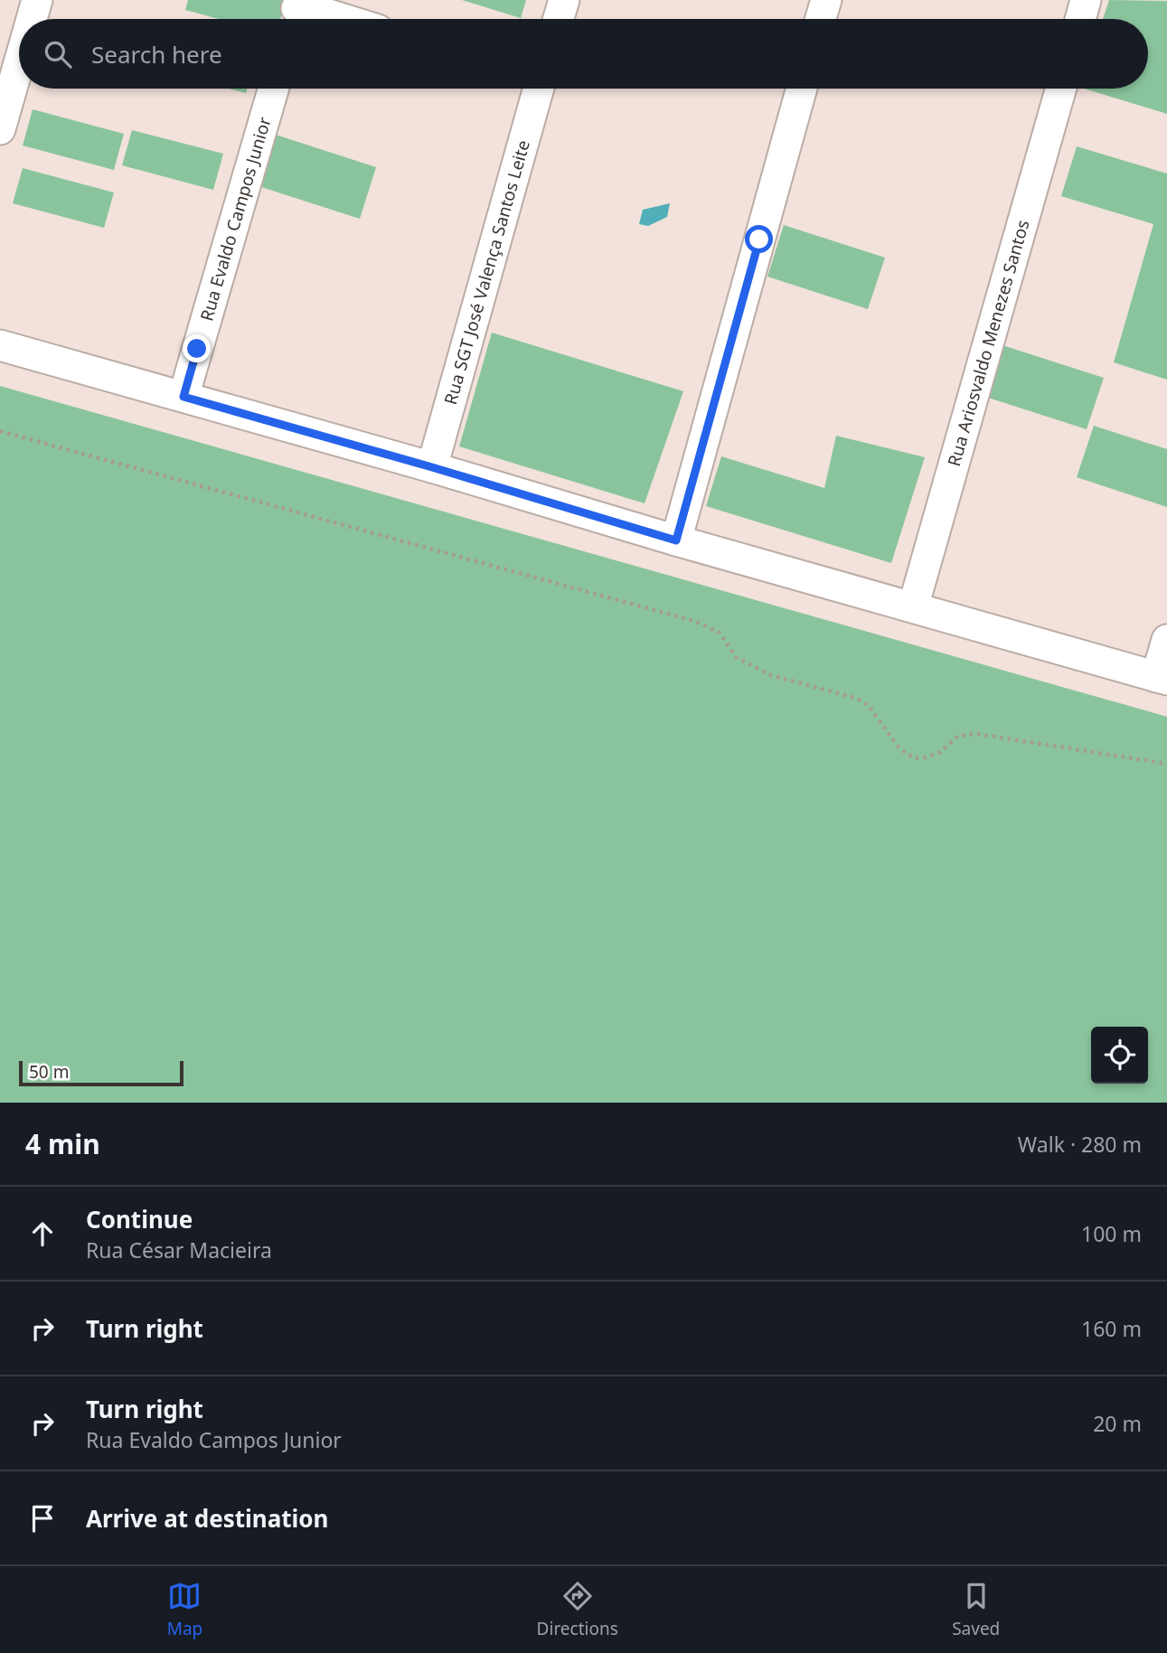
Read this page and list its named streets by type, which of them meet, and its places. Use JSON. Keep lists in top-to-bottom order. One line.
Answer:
{"streets":{"street":["Rua Evaldo Campos Junior","Rua SGT José Valença Santos Leite","Rua Ariosvaldo Menezes Santos"]},"scale_bar":"50 m","page":{"search":"Search here","scale":"50 m","heading":["4 min","Walk · 280 m"],"list":[["Continue","Rua César Macieira","100 m"],["Turn right","160 m"],["Turn right","Rua Evaldo Campos Junior","20 m"],"Arrive at destination"],"nav":["Map","Directions","Saved"]}}
